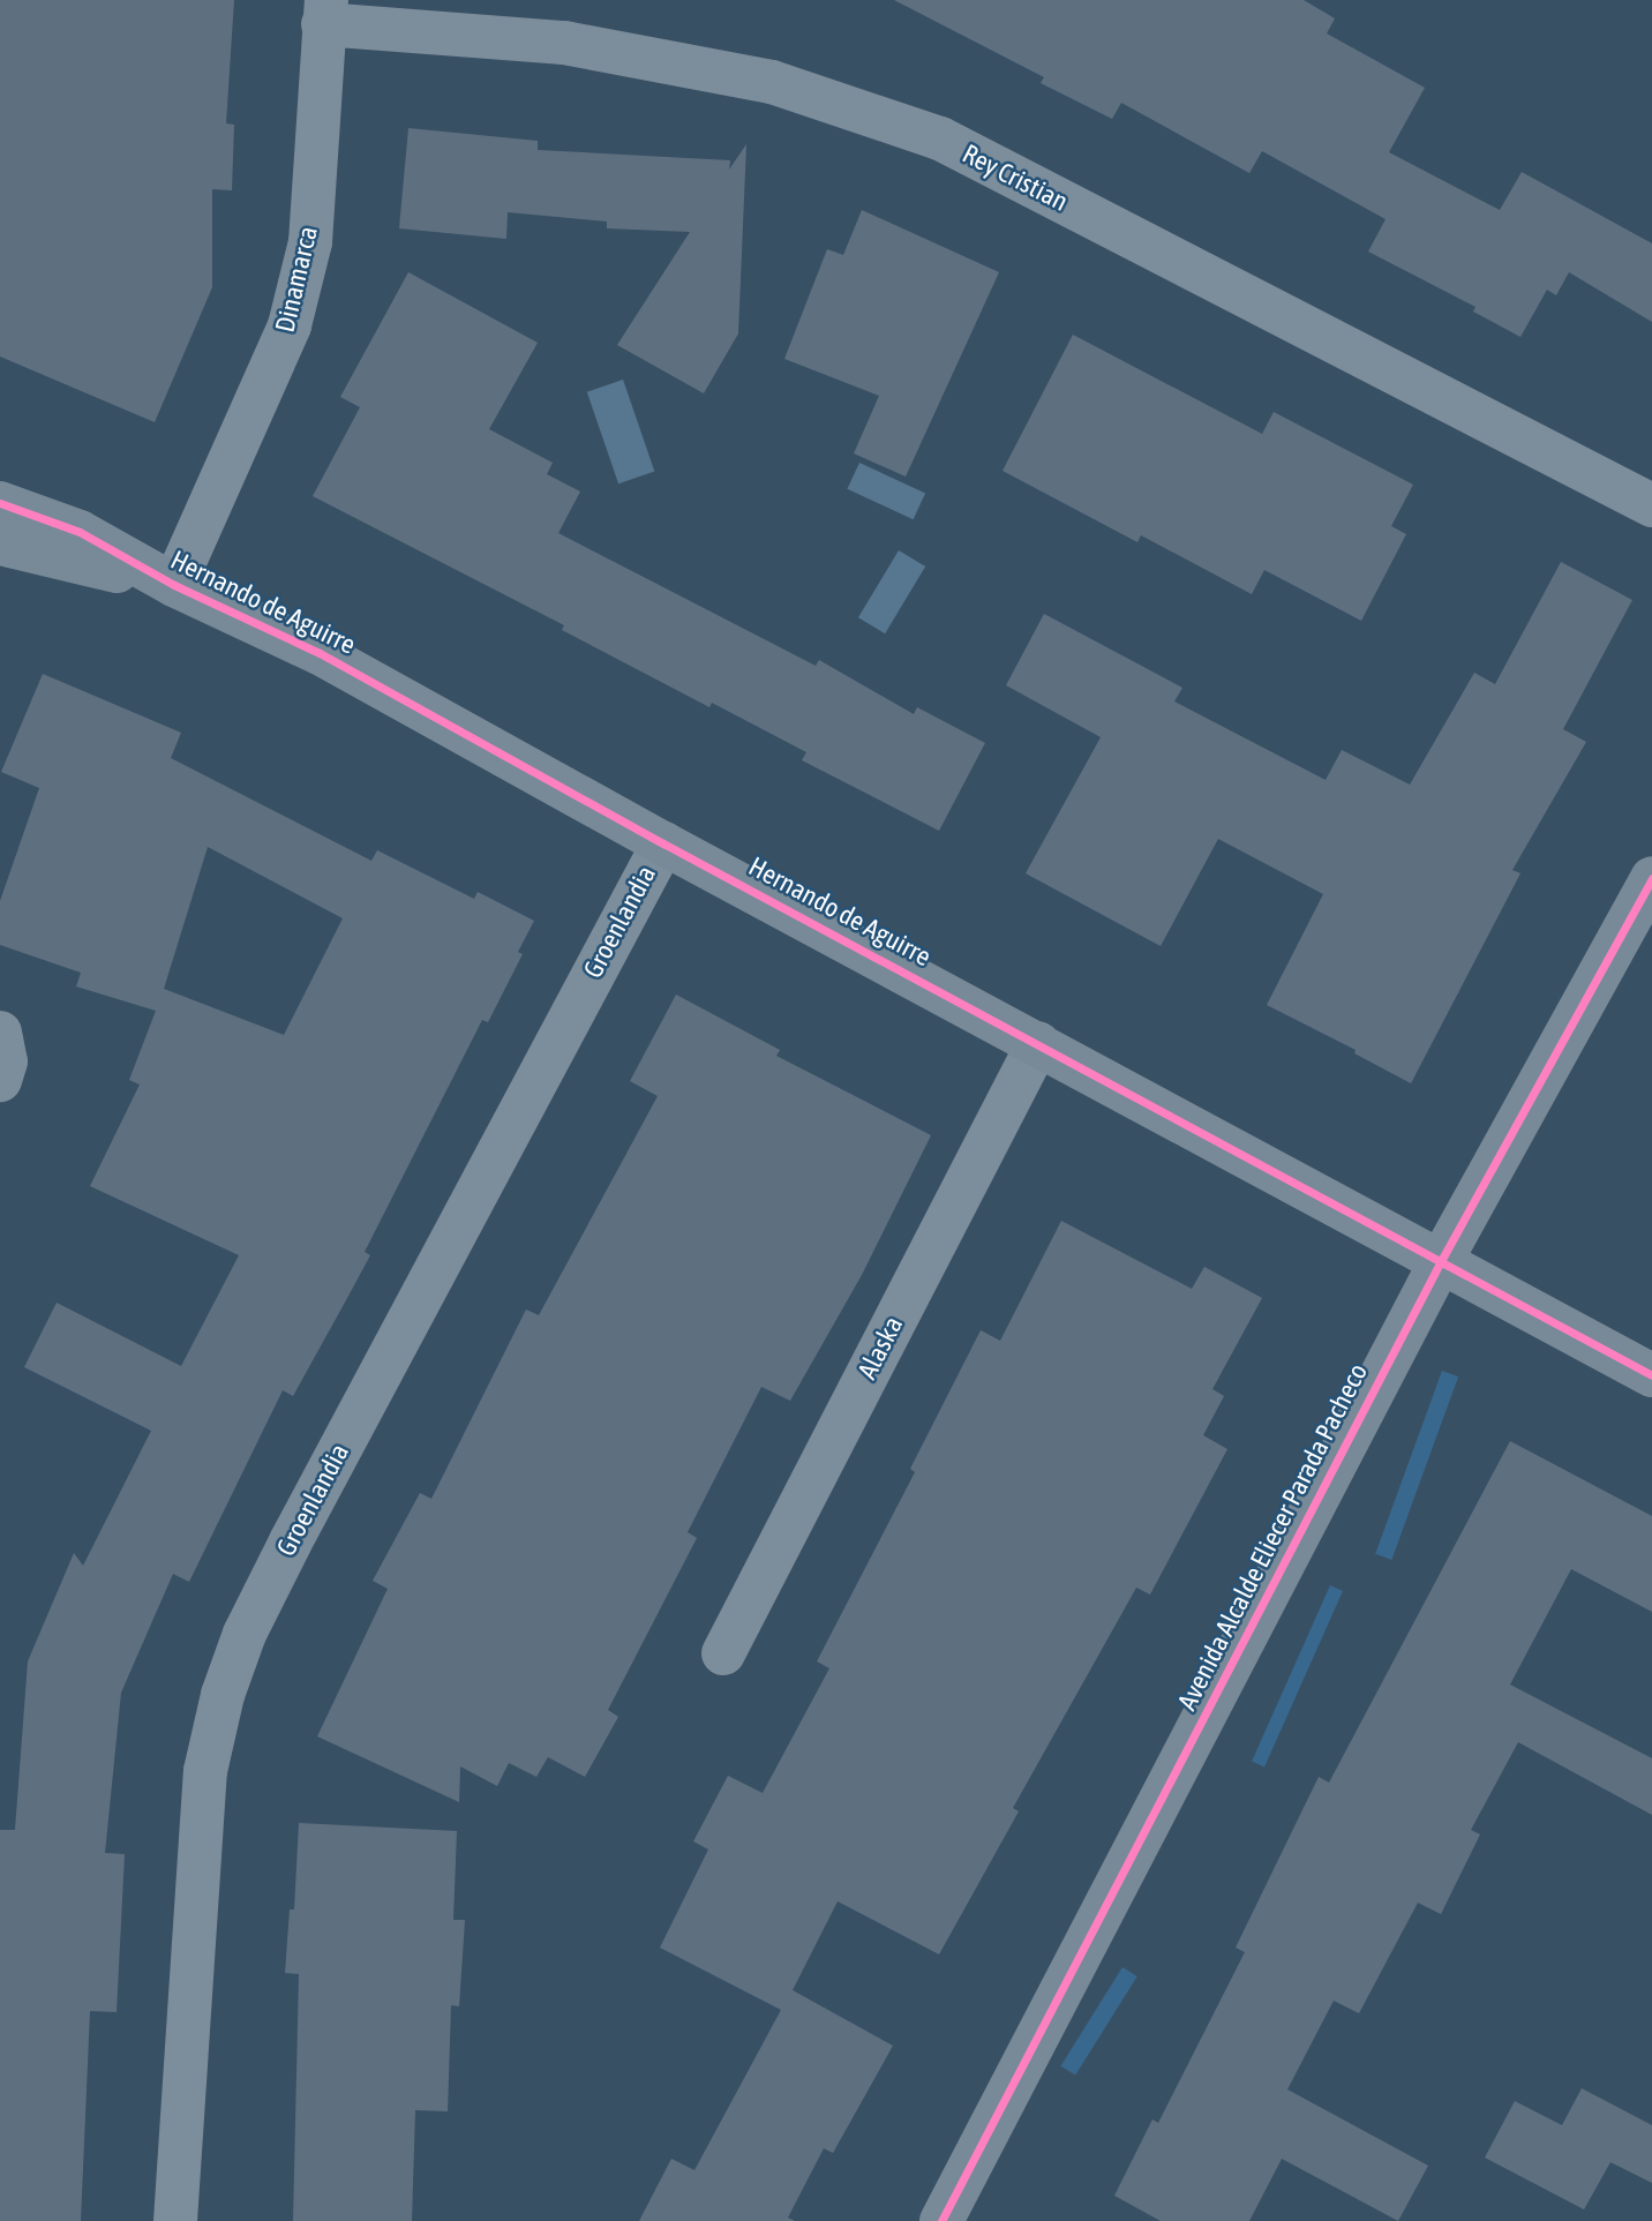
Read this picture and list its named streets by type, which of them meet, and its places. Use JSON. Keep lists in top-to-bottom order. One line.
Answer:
{"streets":{"street":["Rey Cristian","Dinamarca","Hernando de Aguirre","Groenlandia","Alaska","Avenida Alcalde Eliecer Parada Pacheco"]},"crossings":[["Rey Cristian","Dinamarca"],["Dinamarca","Hernando de Aguirre"],["Hernando de Aguirre","Groenlandia"],["Hernando de Aguirre","Alaska"],["Hernando de Aguirre","Avenida Alcalde Eliecer Parada Pacheco"]]}
